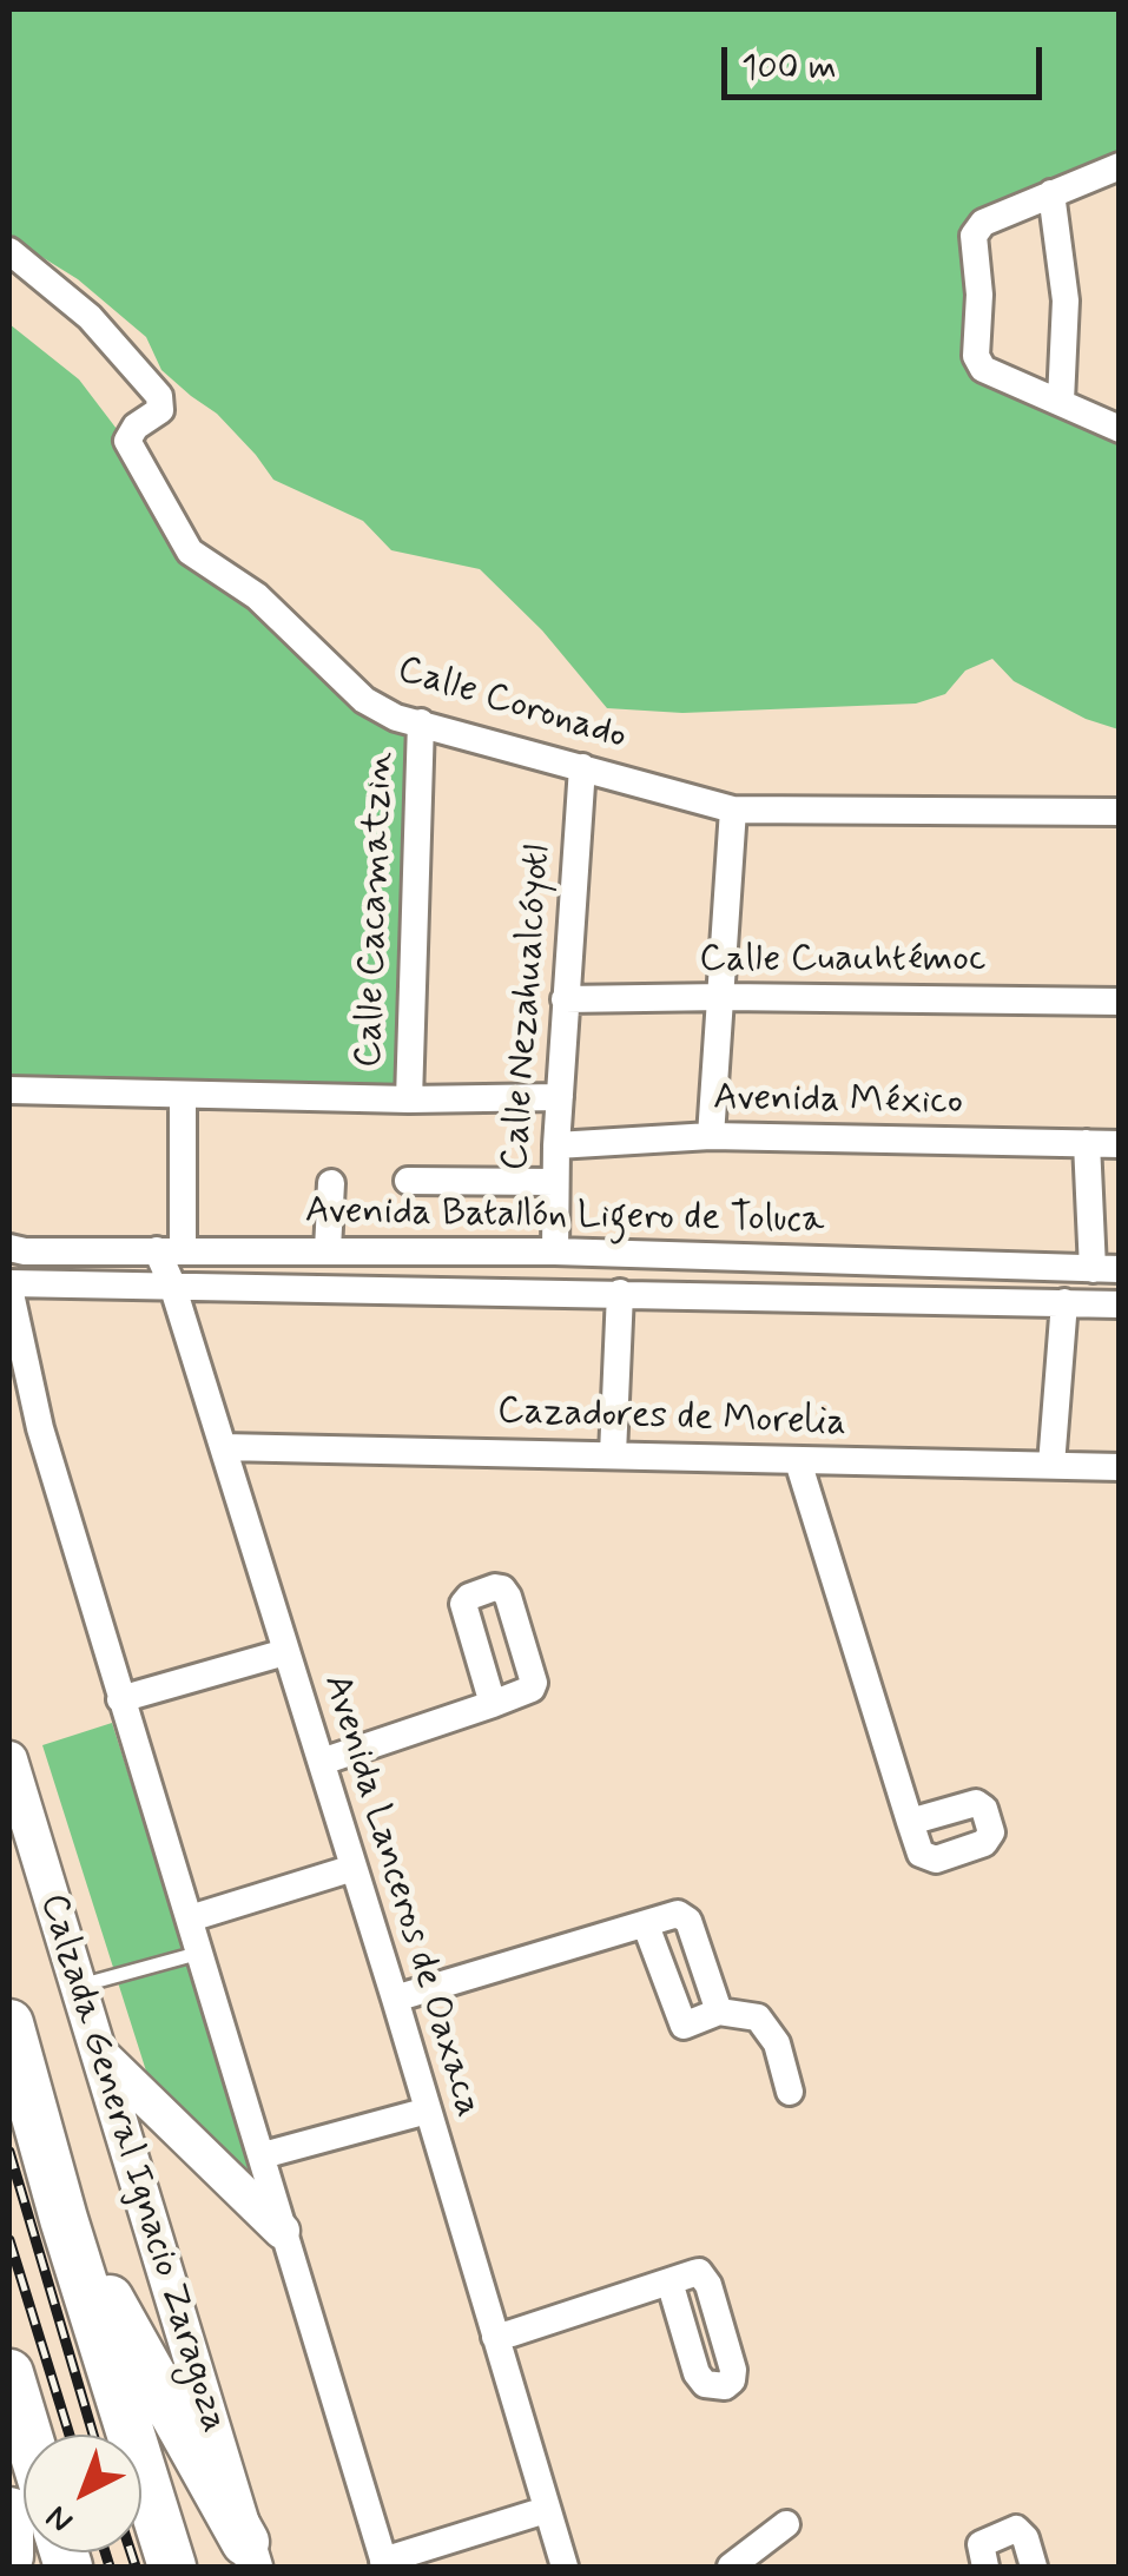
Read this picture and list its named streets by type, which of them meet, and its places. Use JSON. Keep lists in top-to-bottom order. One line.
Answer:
{"streets":{"highway":["Calzada General Ignacio Zaragoza"],"street":["Calle Coronado","Calle Cacamatzin","Calle Cuauhtémoc","Calle Nezahualcóyotl","Avenida México","Avenida Batallón Ligero de Toluca","Cazadores de Morelia","Avenida Lanceros de Oaxaca"]},"crossings":[["Calle Coronado","Calle Cacamatzin"],["Calle Coronado","Calle Nezahualcóyotl"],["Calle Cuauhtémoc","Calle Nezahualcóyotl"],["Calle Nezahualcóyotl","Avenida México"],["Calle Nezahualcóyotl","Avenida Batallón Ligero de Toluca"],["Avenida Batallón Ligero de Toluca","Avenida Lanceros de Oaxaca"],["Cazadores de Morelia","Avenida Lanceros de Oaxaca"]],"scale_bar":"100 m","north":"bottom left"}
